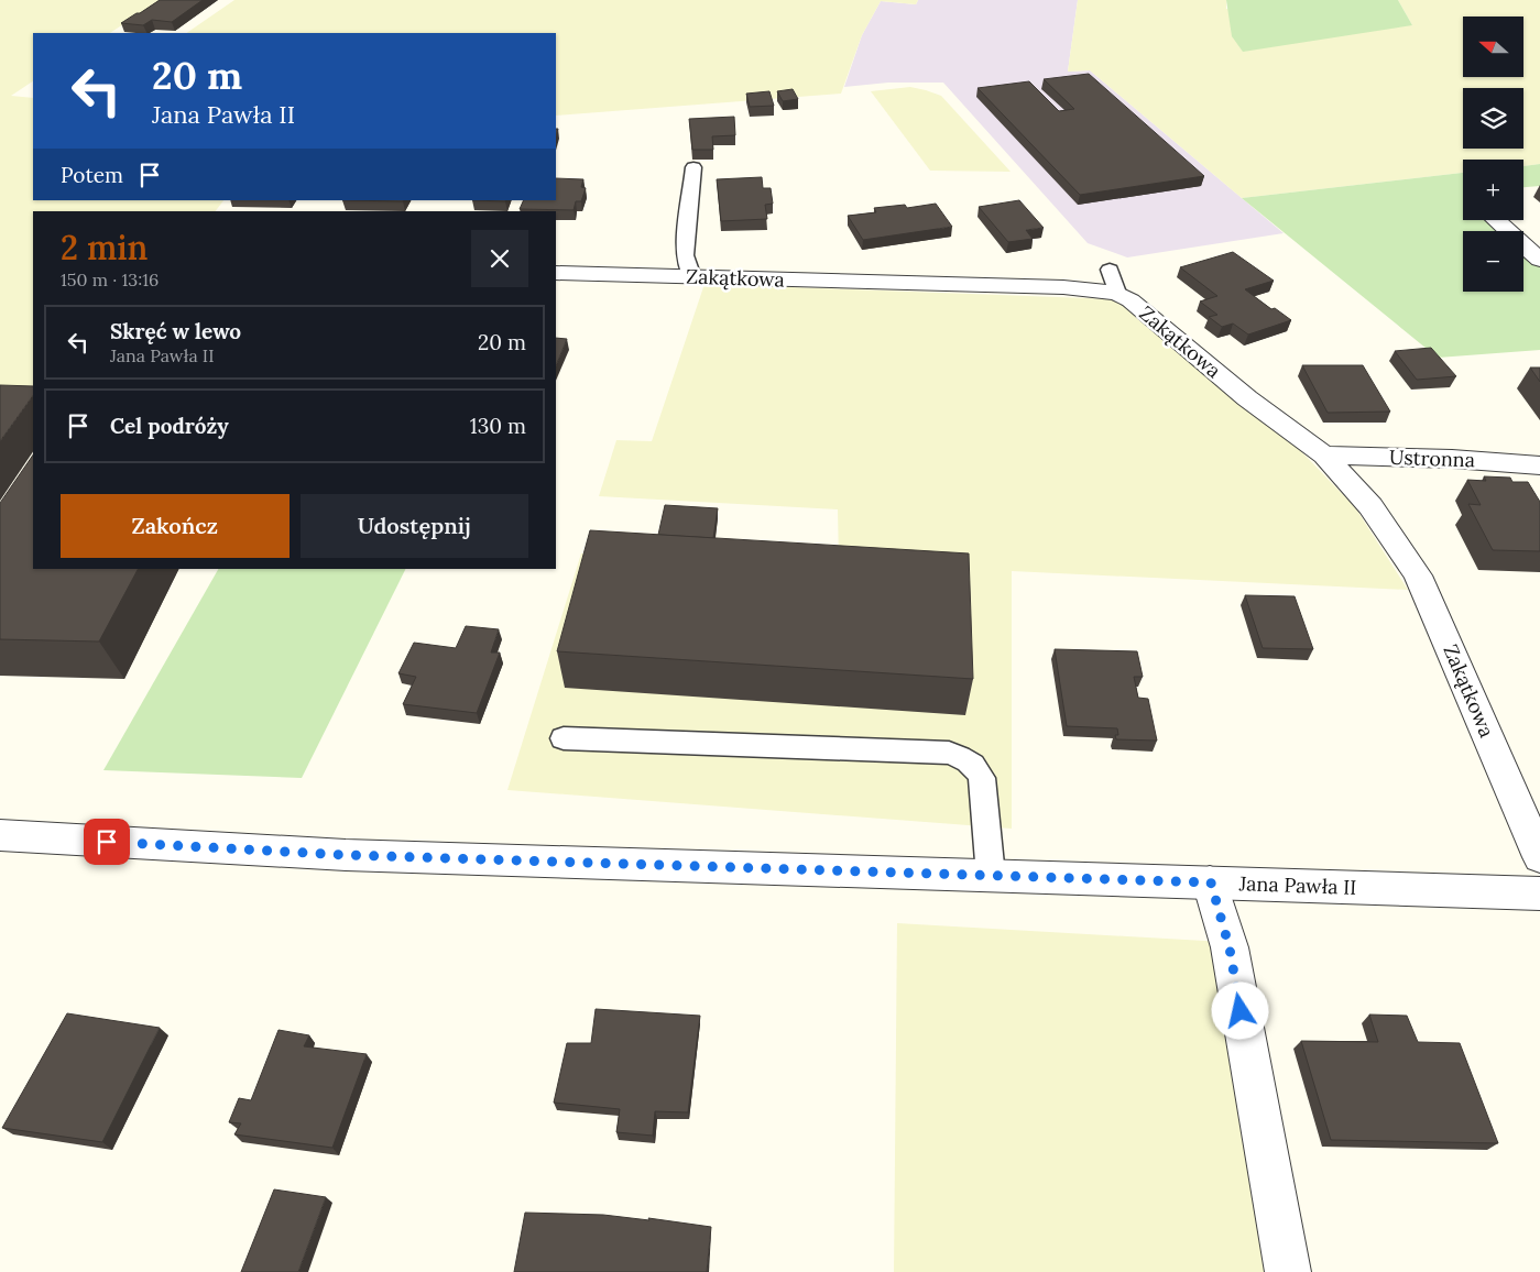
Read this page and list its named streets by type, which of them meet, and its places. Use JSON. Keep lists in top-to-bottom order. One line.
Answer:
{"streets":{"street":["Zakątkowa","Ustronna","Jana Pawła II"]},"crossings":[["Zakątkowa","Ustronna"]],"north":"left","page":{"map_buttons":["+","−"],"turn":["20 m","Jana Pawła II"],"then":"Potem","heading":["2 min","150 m · 13:16"],"list":[{"name":"Skręć w lewo","note":"Jana Pawła II","value":"20 m"},{"name":"Cel podróży","value":"130 m"}],"buttons":["Zakończ","Udostępnij"]}}
